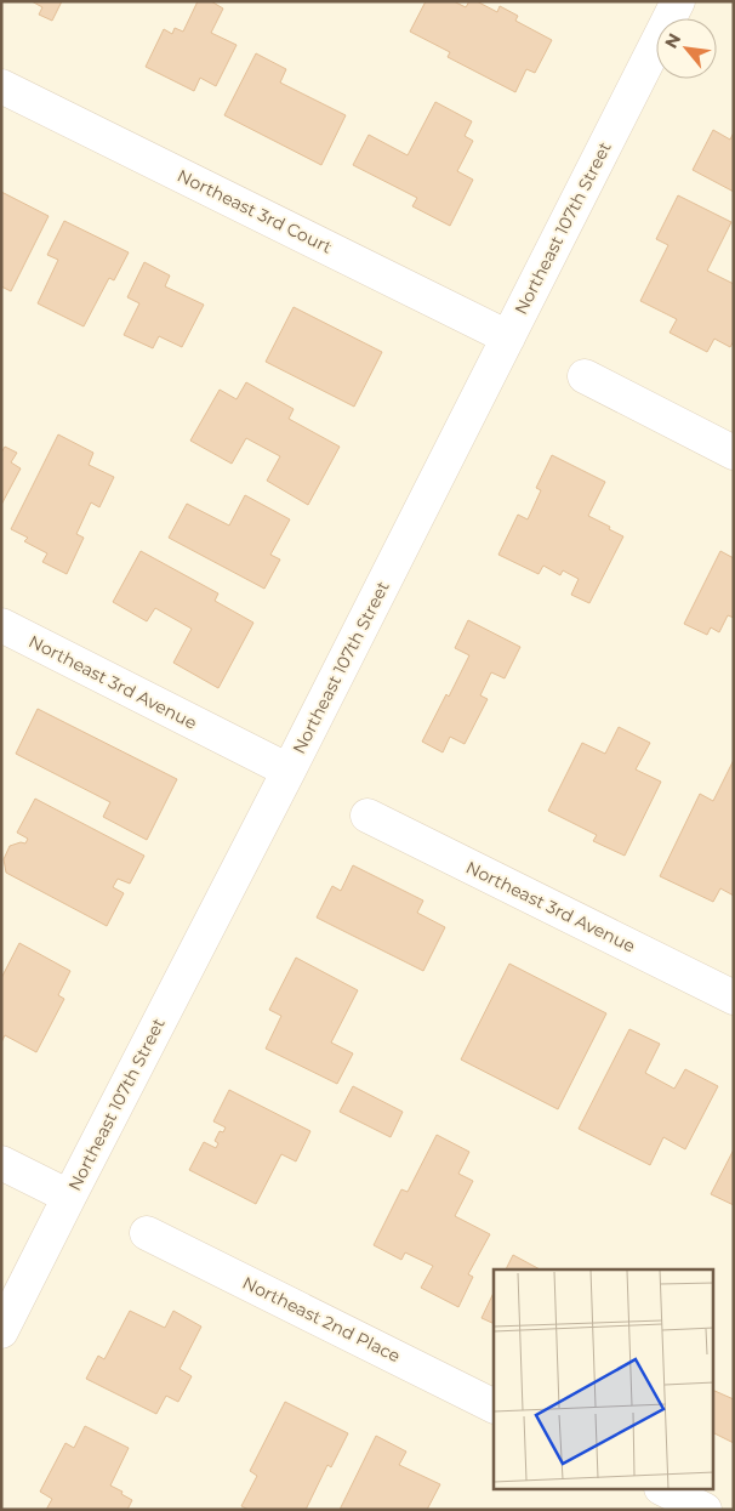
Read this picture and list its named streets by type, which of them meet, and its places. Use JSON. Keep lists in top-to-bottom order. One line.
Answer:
{"streets":{"street":["Northeast 3rd Court","Northeast 107th Street","Northeast 3rd Avenue","Northeast 2nd Place"]},"crossings":[["Northeast 3rd Court","Northeast 107th Street"],["Northeast 107th Street","Northeast 3rd Avenue"]],"north":"top left"}
